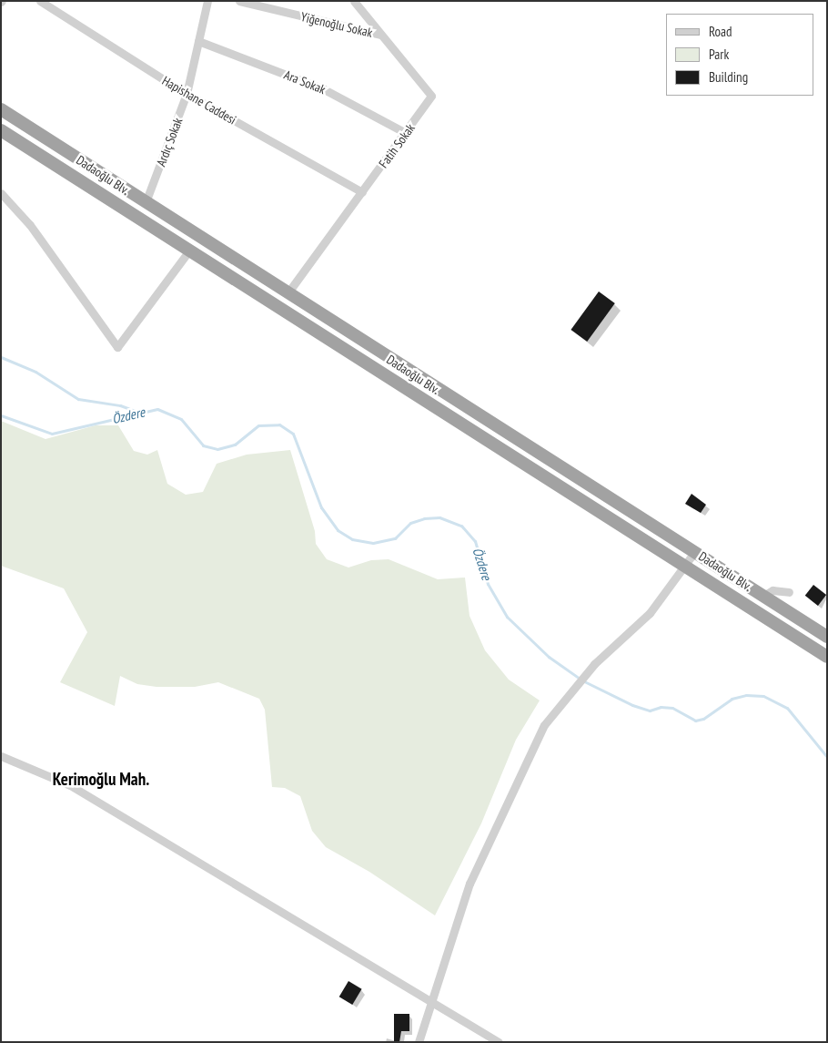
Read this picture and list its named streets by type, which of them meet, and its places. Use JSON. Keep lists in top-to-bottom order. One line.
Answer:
{"streets":{"highway":["Dadaoğlu Blv."],"street":["Yiğenoğlu Sokak","Ara Sokak","Hapishane Caddesi","Ardıç Sokak","Fatih Sokak"]},"crossings":[["Yiğenoğlu Sokak","Fatih Sokak"],["Ara Sokak","Ardıç Sokak"],["Ara Sokak","Fatih Sokak"],["Hapishane Caddesi","Ardıç Sokak"],["Hapishane Caddesi","Fatih Sokak"],["Ardıç Sokak","Dadaoğlu Blv."],["Fatih Sokak","Dadaoğlu Blv."]],"districts":["Kerimoğlu Mah."],"water":["Özdere"],"legend":["Road","Park","Building"]}
